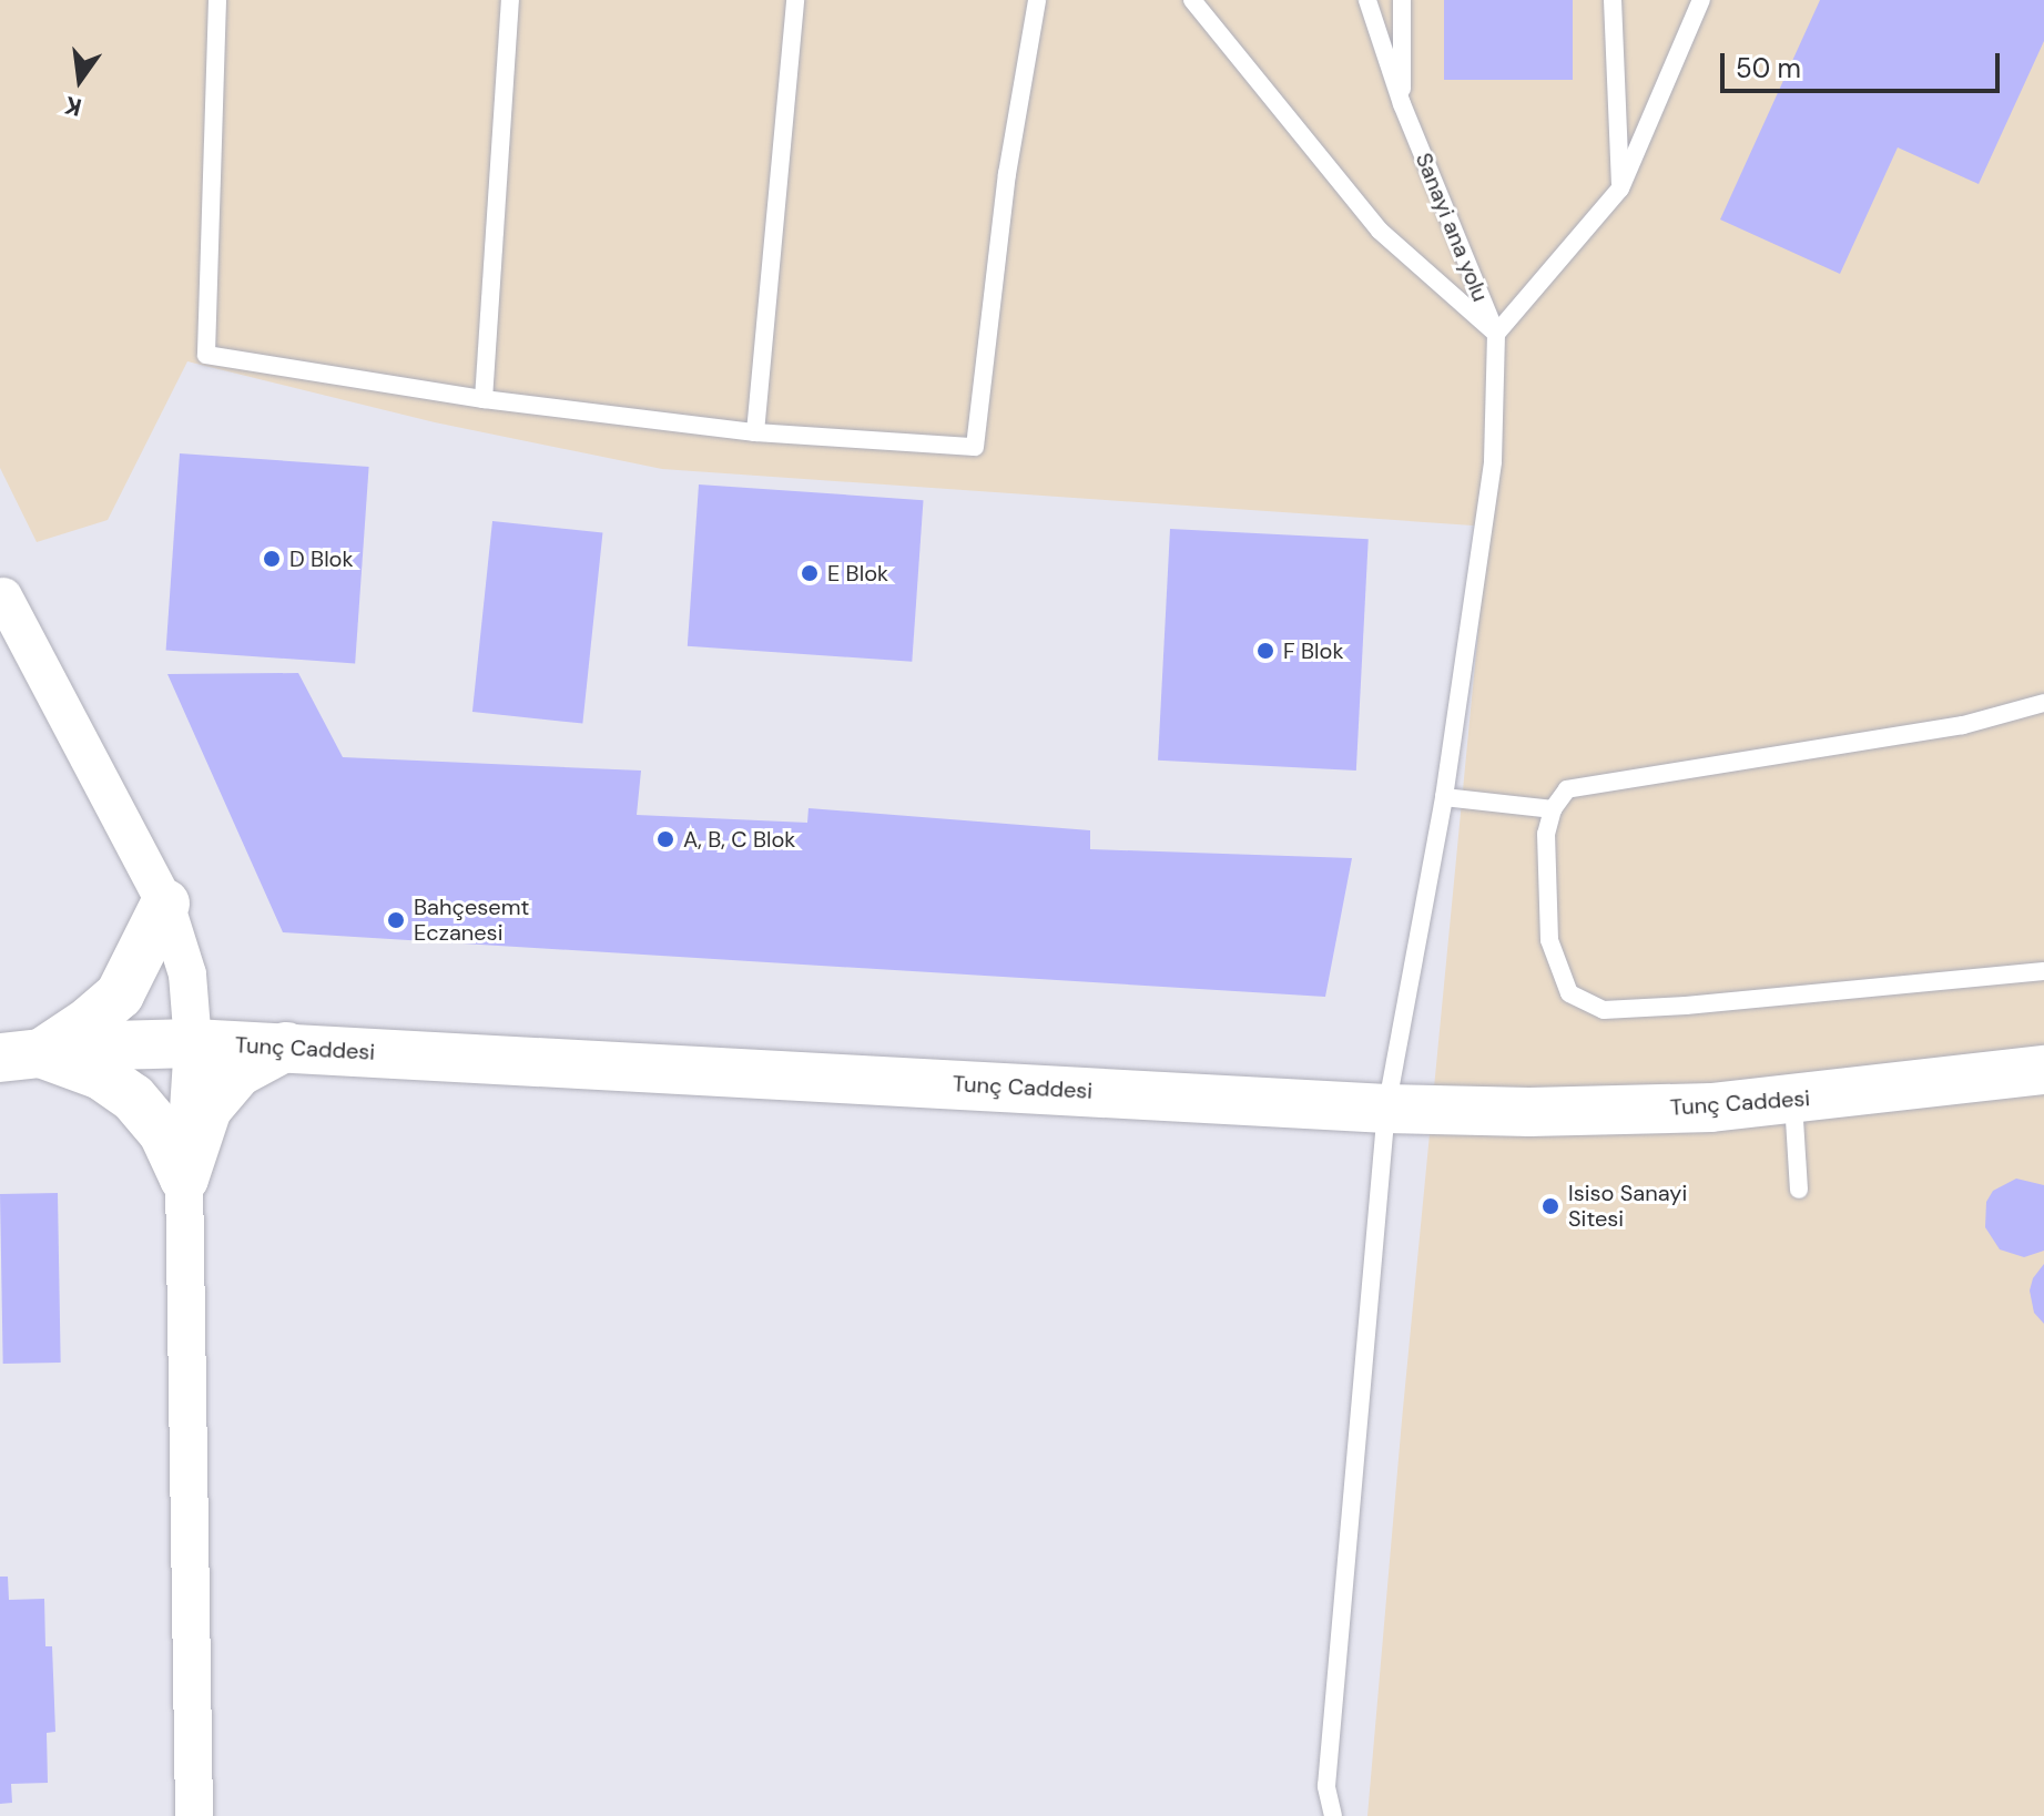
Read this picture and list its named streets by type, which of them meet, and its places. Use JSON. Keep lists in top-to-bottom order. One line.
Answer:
{"streets":{"main road":["Tunç Caddesi"],"lane":["Sanayi ana yolu"]},"crossings":[["Sanayi ana yolu","Tunç Caddesi"]],"places":["D Blok","E Blok","F Blok","A, B, C Blok","Bahçesemt Eczanesi","Isiso Sanayi Sitesi"],"scale_bar":"50 m","north":"bottom"}
